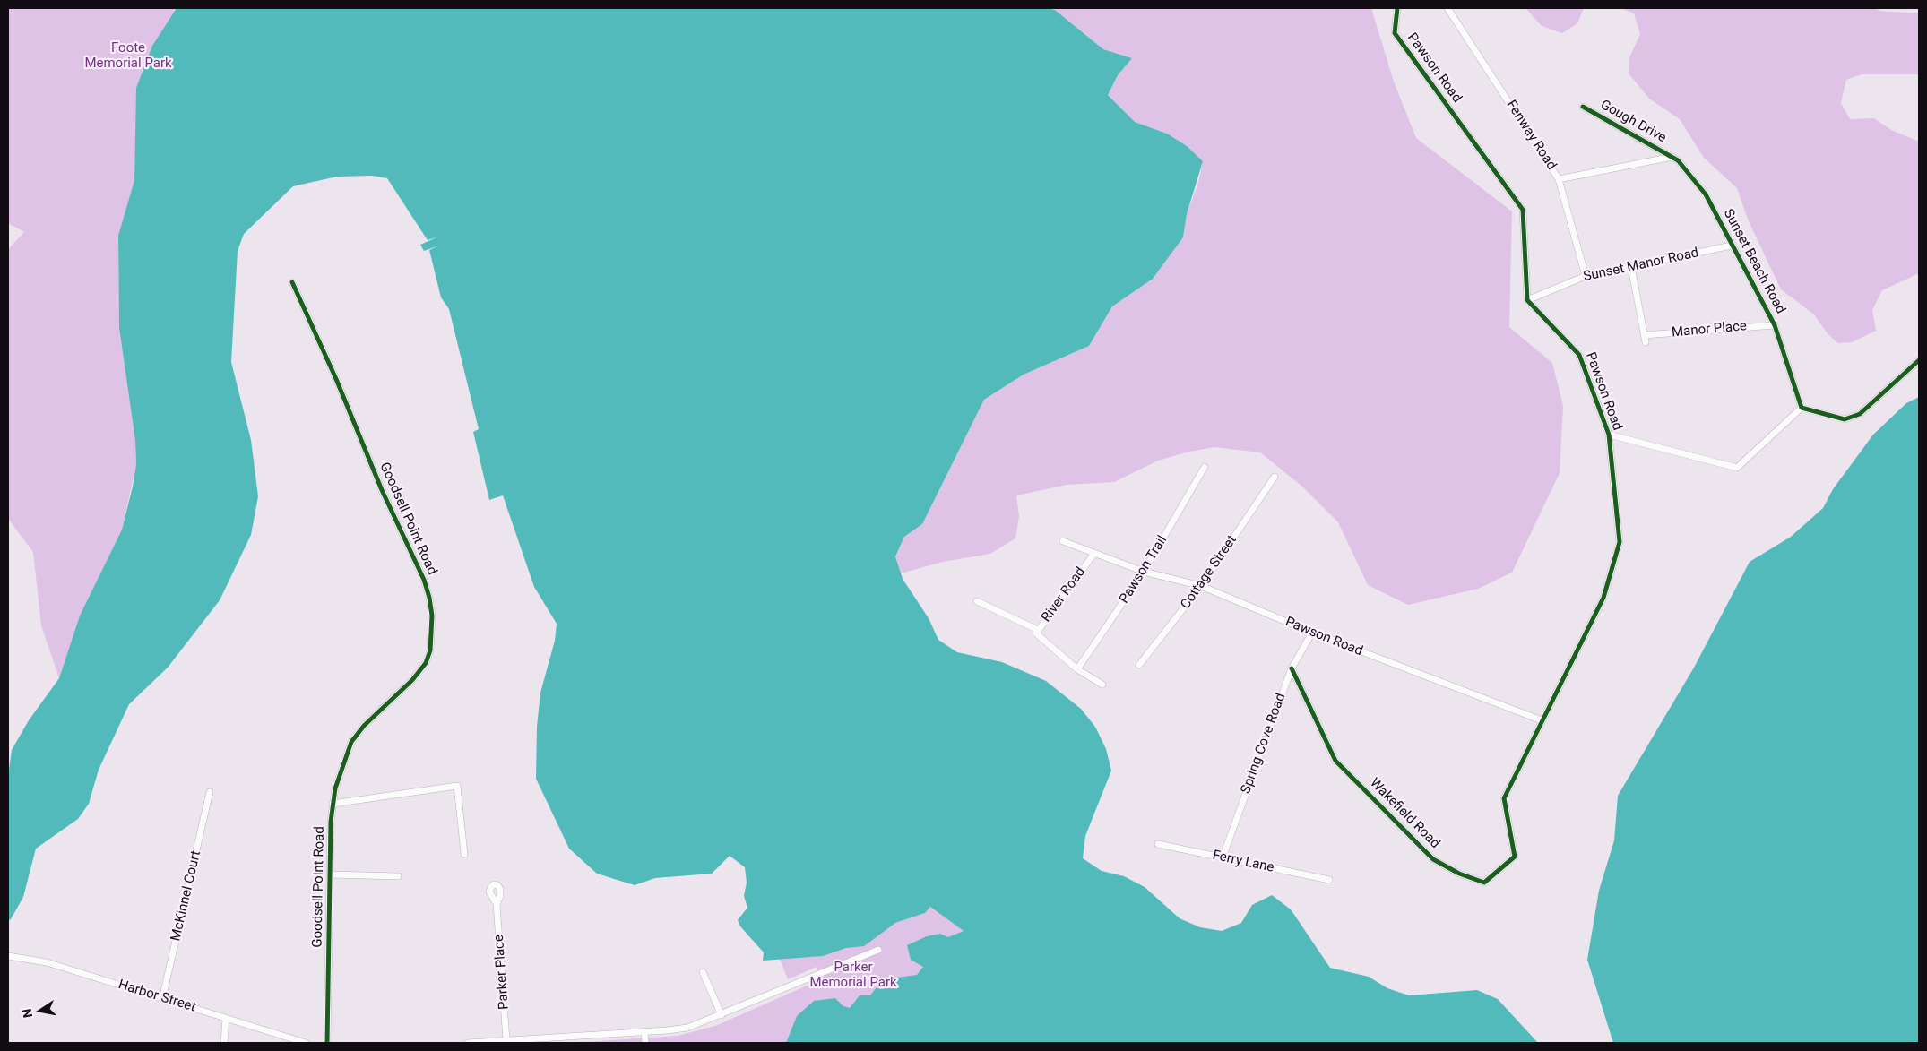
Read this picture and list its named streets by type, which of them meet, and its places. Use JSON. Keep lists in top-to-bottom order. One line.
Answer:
{"streets":{"street":["Pawson Road","Gough Drive","Fenway Road","Sunset Beach Road","Sunset Manor Road","Manor Place","Goodsell Point Road","Pawson Trail","Cottage Street","River Road","Spring Cove Road","Wakefield Road","Ferry Lane","McKinnel Court","Parker Place","Harbor Street"]},"crossings":[["Pawson Road","Sunset Manor Road"],["Pawson Road","Pawson Trail"],["Pawson Road","Cottage Street"],["Pawson Road","River Road"],["Pawson Road","Spring Cove Road"],["Pawson Road","Wakefield Road"],["Gough Drive","Sunset Beach Road"],["Fenway Road","Sunset Manor Road"],["Sunset Beach Road","Sunset Manor Road"],["Sunset Beach Road","Manor Place"],["Sunset Manor Road","Manor Place"],["Pawson Trail","River Road"],["Spring Cove Road","Wakefield Road"],["Spring Cove Road","Ferry Lane"],["McKinnel Court","Harbor Street"]],"parks":["Foote Memorial Park","Parker Memorial Park"],"north":"left"}
